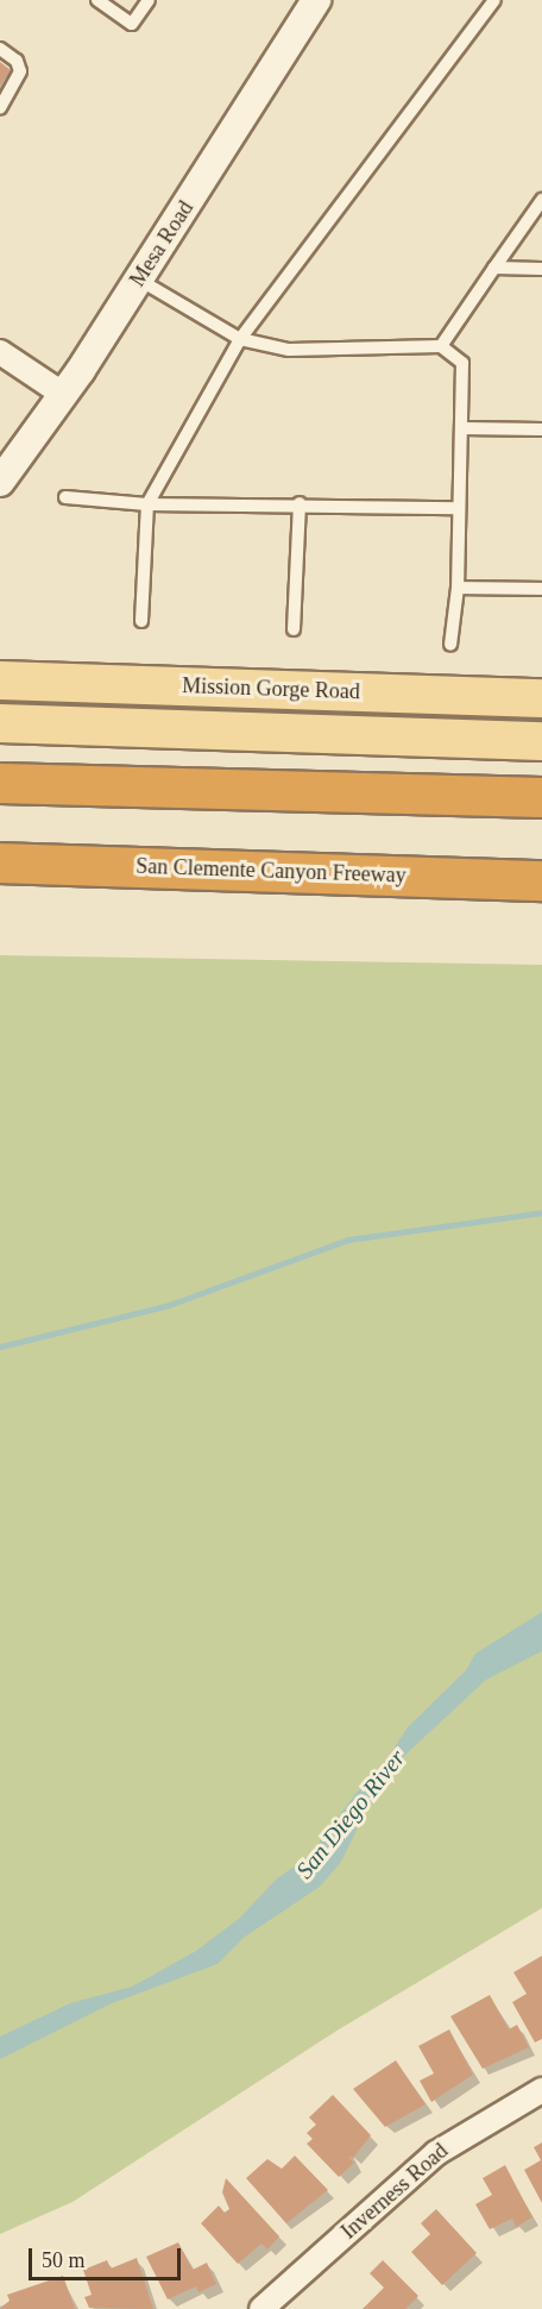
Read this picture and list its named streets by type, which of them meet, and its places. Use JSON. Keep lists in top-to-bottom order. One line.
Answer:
{"streets":{"highway":["San Clemente Canyon Freeway"],"main road":["Mission Gorge Road"],"street":["Mesa Road","Inverness Road"]},"water":["San Diego River"],"scale_bar":"50 m"}
